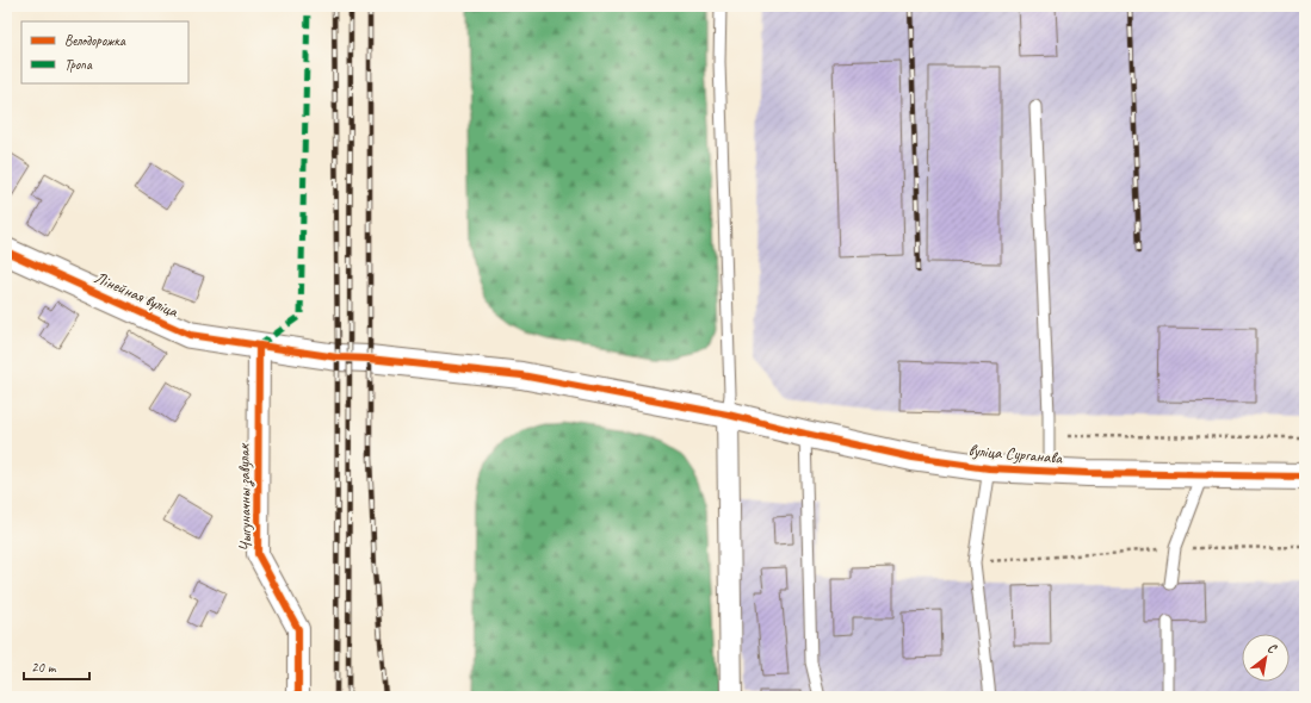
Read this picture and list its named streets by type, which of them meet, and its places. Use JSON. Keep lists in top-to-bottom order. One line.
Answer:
{"streets":{"street":["Лінейная вуліца","вуліца Сурганава","Чыгуначны завулак"]},"crossings":[["Лінейная вуліца","вуліца Сурганава"],["Лінейная вуліца","Чыгуначны завулак"]],"legend":["Велодорожка","Тропа"],"scale_bar":"20 m","north":"top right"}
